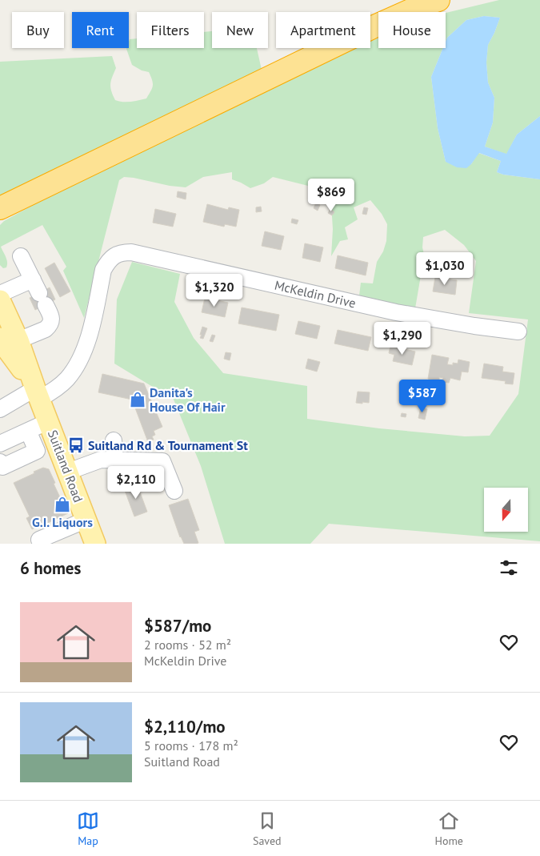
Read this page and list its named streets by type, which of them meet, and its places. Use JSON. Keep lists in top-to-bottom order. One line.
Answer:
{"streets":{"main road":["Suitland Road"],"street":["McKeldin Drive"]},"crossings":[["McKeldin Drive","Suitland Road"]],"places":{"shop":["Danita's House Of Hair","G.I. Liquors"],"bus stop":["Suitland Rd & Tournament St"]},"north":"bottom","page":{"chip":["Buy","Rent","Filters","New","Apartment","House"],"price":["$869","$1,030","$1,320","$1,290","$587","$2,110"],"heading":"6 homes","list":[{"name":"$587/mo","note":"2 rooms · 52 m² · McKeldin Drive"},{"name":"$2,110/mo","note":"5 rooms · 178 m² · Suitland Road"}],"tabs":["Map","Saved","Home"]}}
